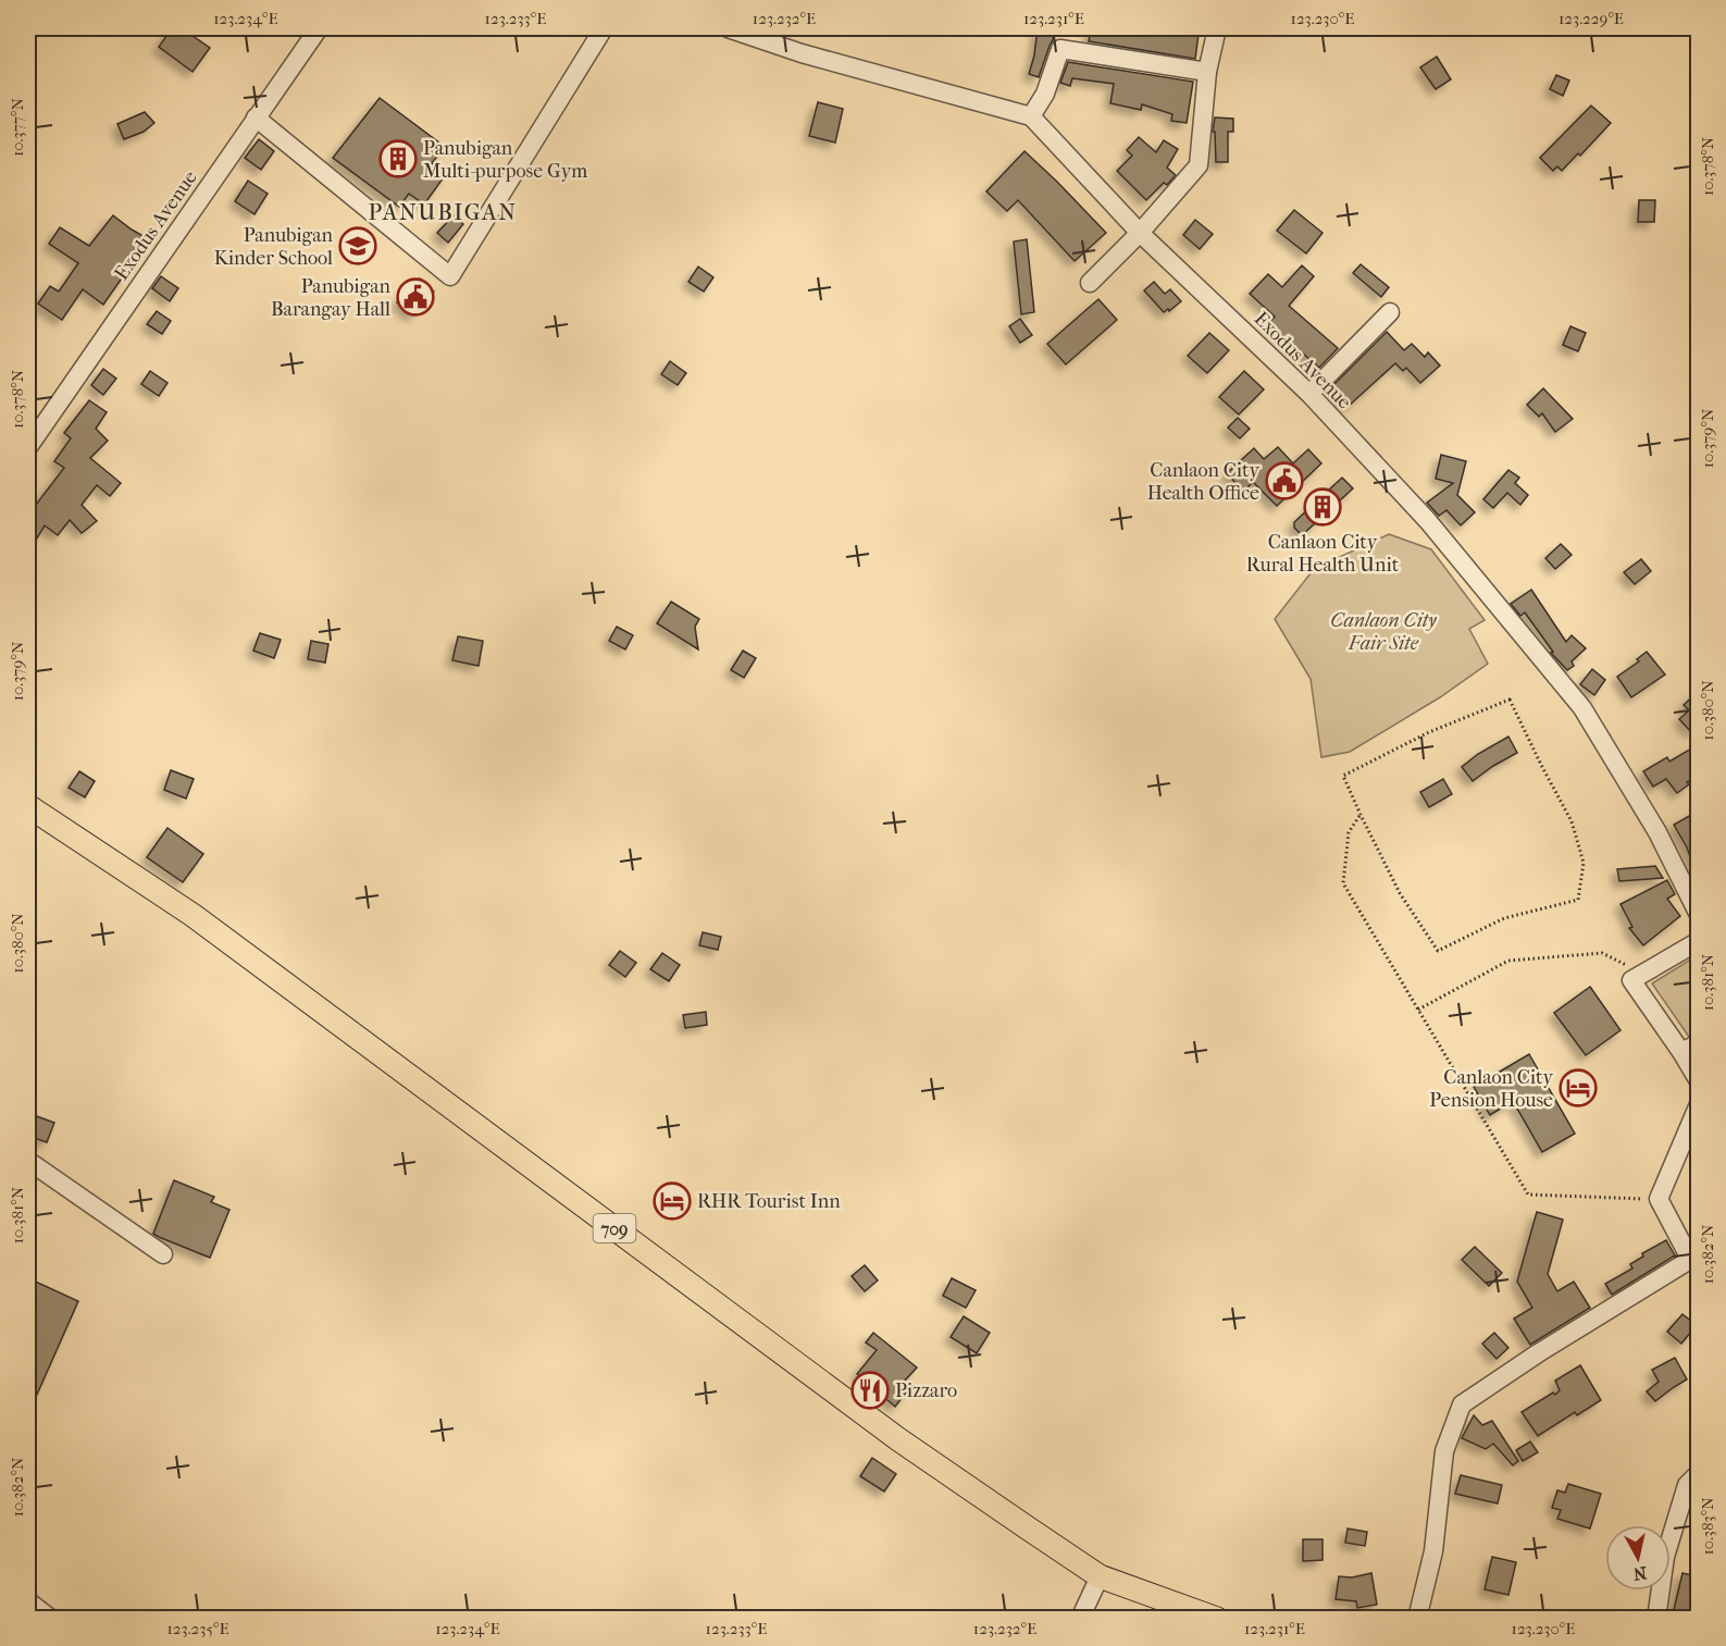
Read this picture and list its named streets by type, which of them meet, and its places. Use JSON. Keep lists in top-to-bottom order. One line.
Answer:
{"streets":{"main road":["709"],"street":["Exodus Avenue"]},"districts":["PANUBIGAN"],"parks":["Canlaon City Fair Site"],"places":{"building":["Panubigan Multi-purpose Gym","Canlaon City Rural Health Unit"],"school or university":["Panubigan Kinder School"],"public building":["Panubigan Barangay Hall","Canlaon City Health Office"],"hotel":["Canlaon City Pension House","RHR Tourist Inn"],"restaurant":["Pizzaro"]},"north":"bottom","coordinates":["123.234°E","123.233°E","123.232°E","123.231°E","123.230°E","123.229°E","10.377°N","10.378°N","10.379°N","10.380°N","10.381°N","10.382°N","10.383°N","123.235°E"]}
